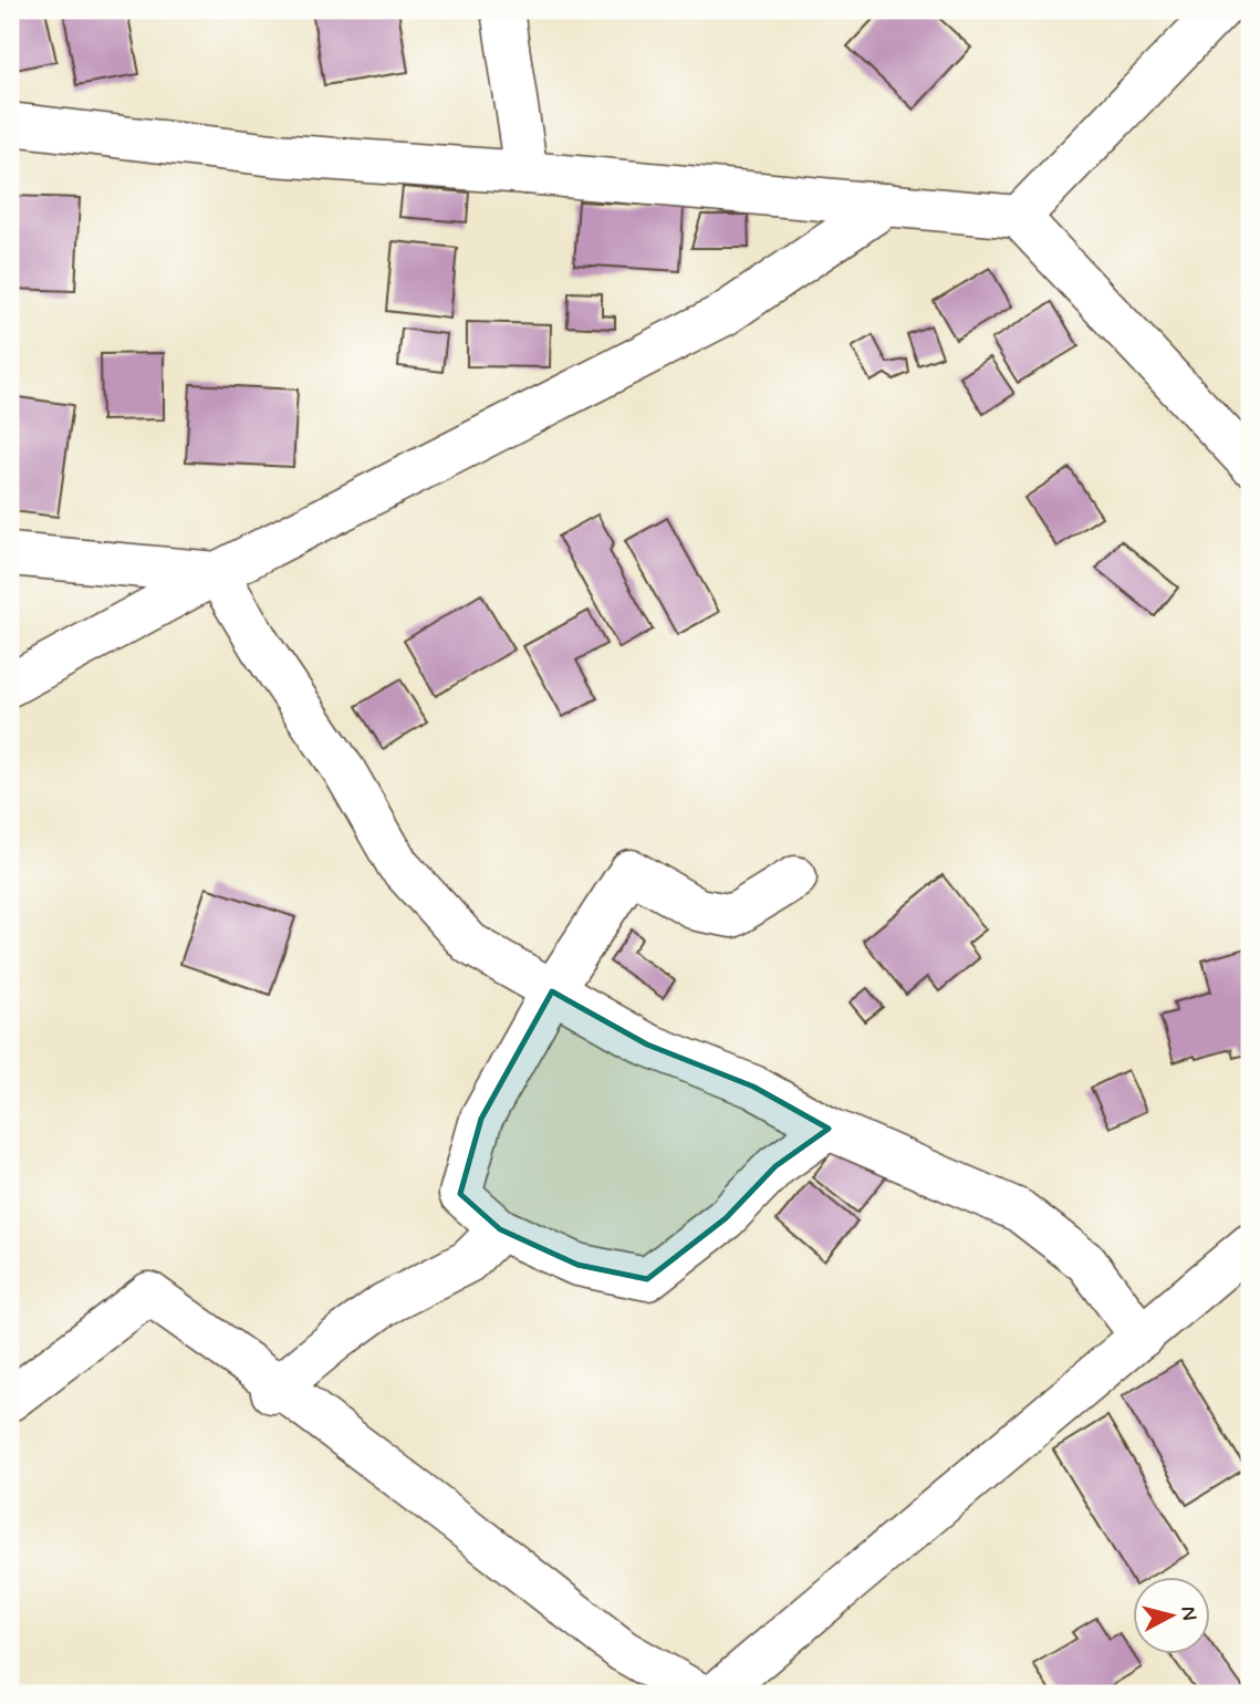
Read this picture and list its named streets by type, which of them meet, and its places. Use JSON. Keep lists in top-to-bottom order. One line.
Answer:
{"north":"right"}
